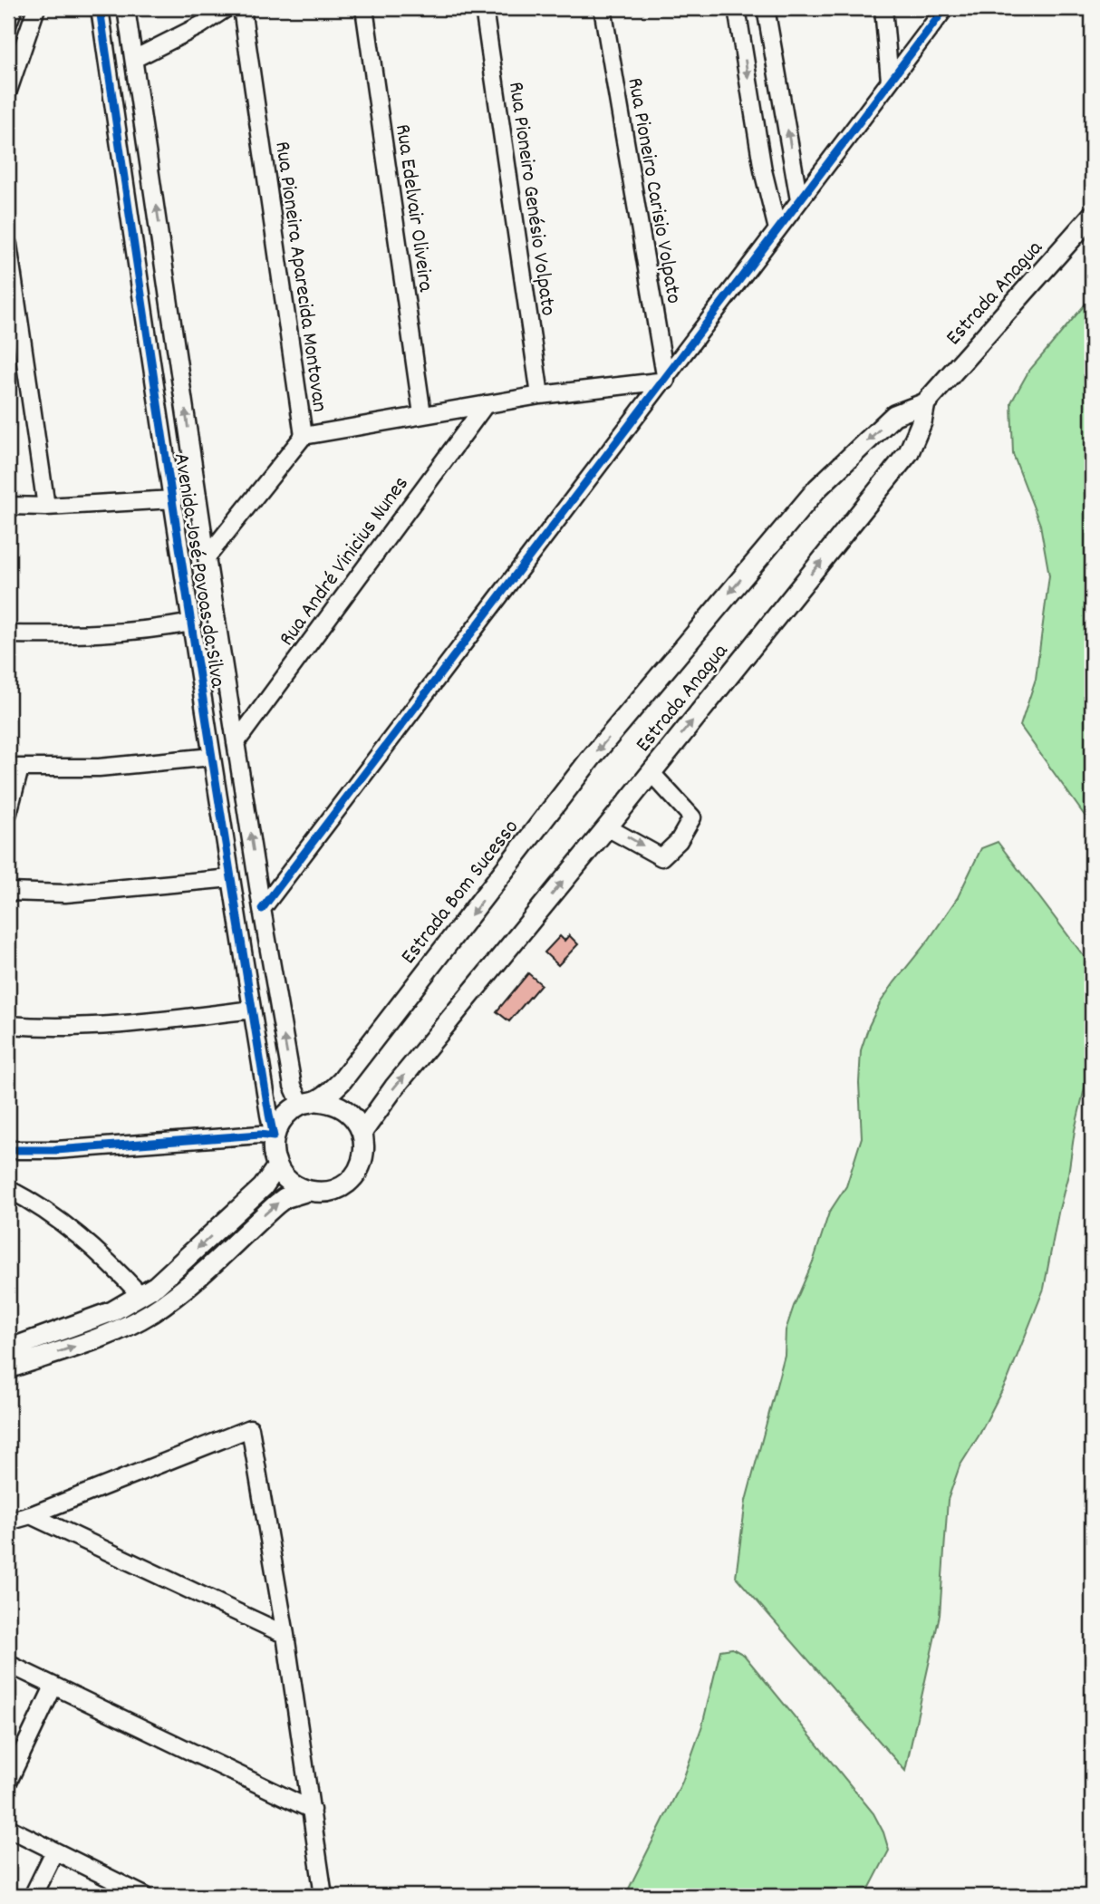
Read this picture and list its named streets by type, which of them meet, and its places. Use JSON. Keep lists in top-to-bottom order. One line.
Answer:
{"streets":{"main road":["Estrada Anagua","Estrada Bom Sucesso"],"street":["Rua Pioneiro Carisio Volpato","Rua Pioneiro Genésio Volpato","Rua Edelvair Oliveira","Rua Pioneira Aparecida Montovan","Rua André Vinicius Nunes","Avenida José Povoas da Silva"]},"crossings":[["Rua Pioneira Aparecida Montovan","Avenida José Povoas da Silva"],["Estrada Anagua","Avenida José Povoas da Silva"],["Estrada Anagua","Estrada Bom Sucesso"],["Rua André Vinicius Nunes","Avenida José Povoas da Silva"],["Avenida José Povoas da Silva","Estrada Bom Sucesso"]],"one_way":["Estrada Anagua","Estrada Bom Sucesso"]}
